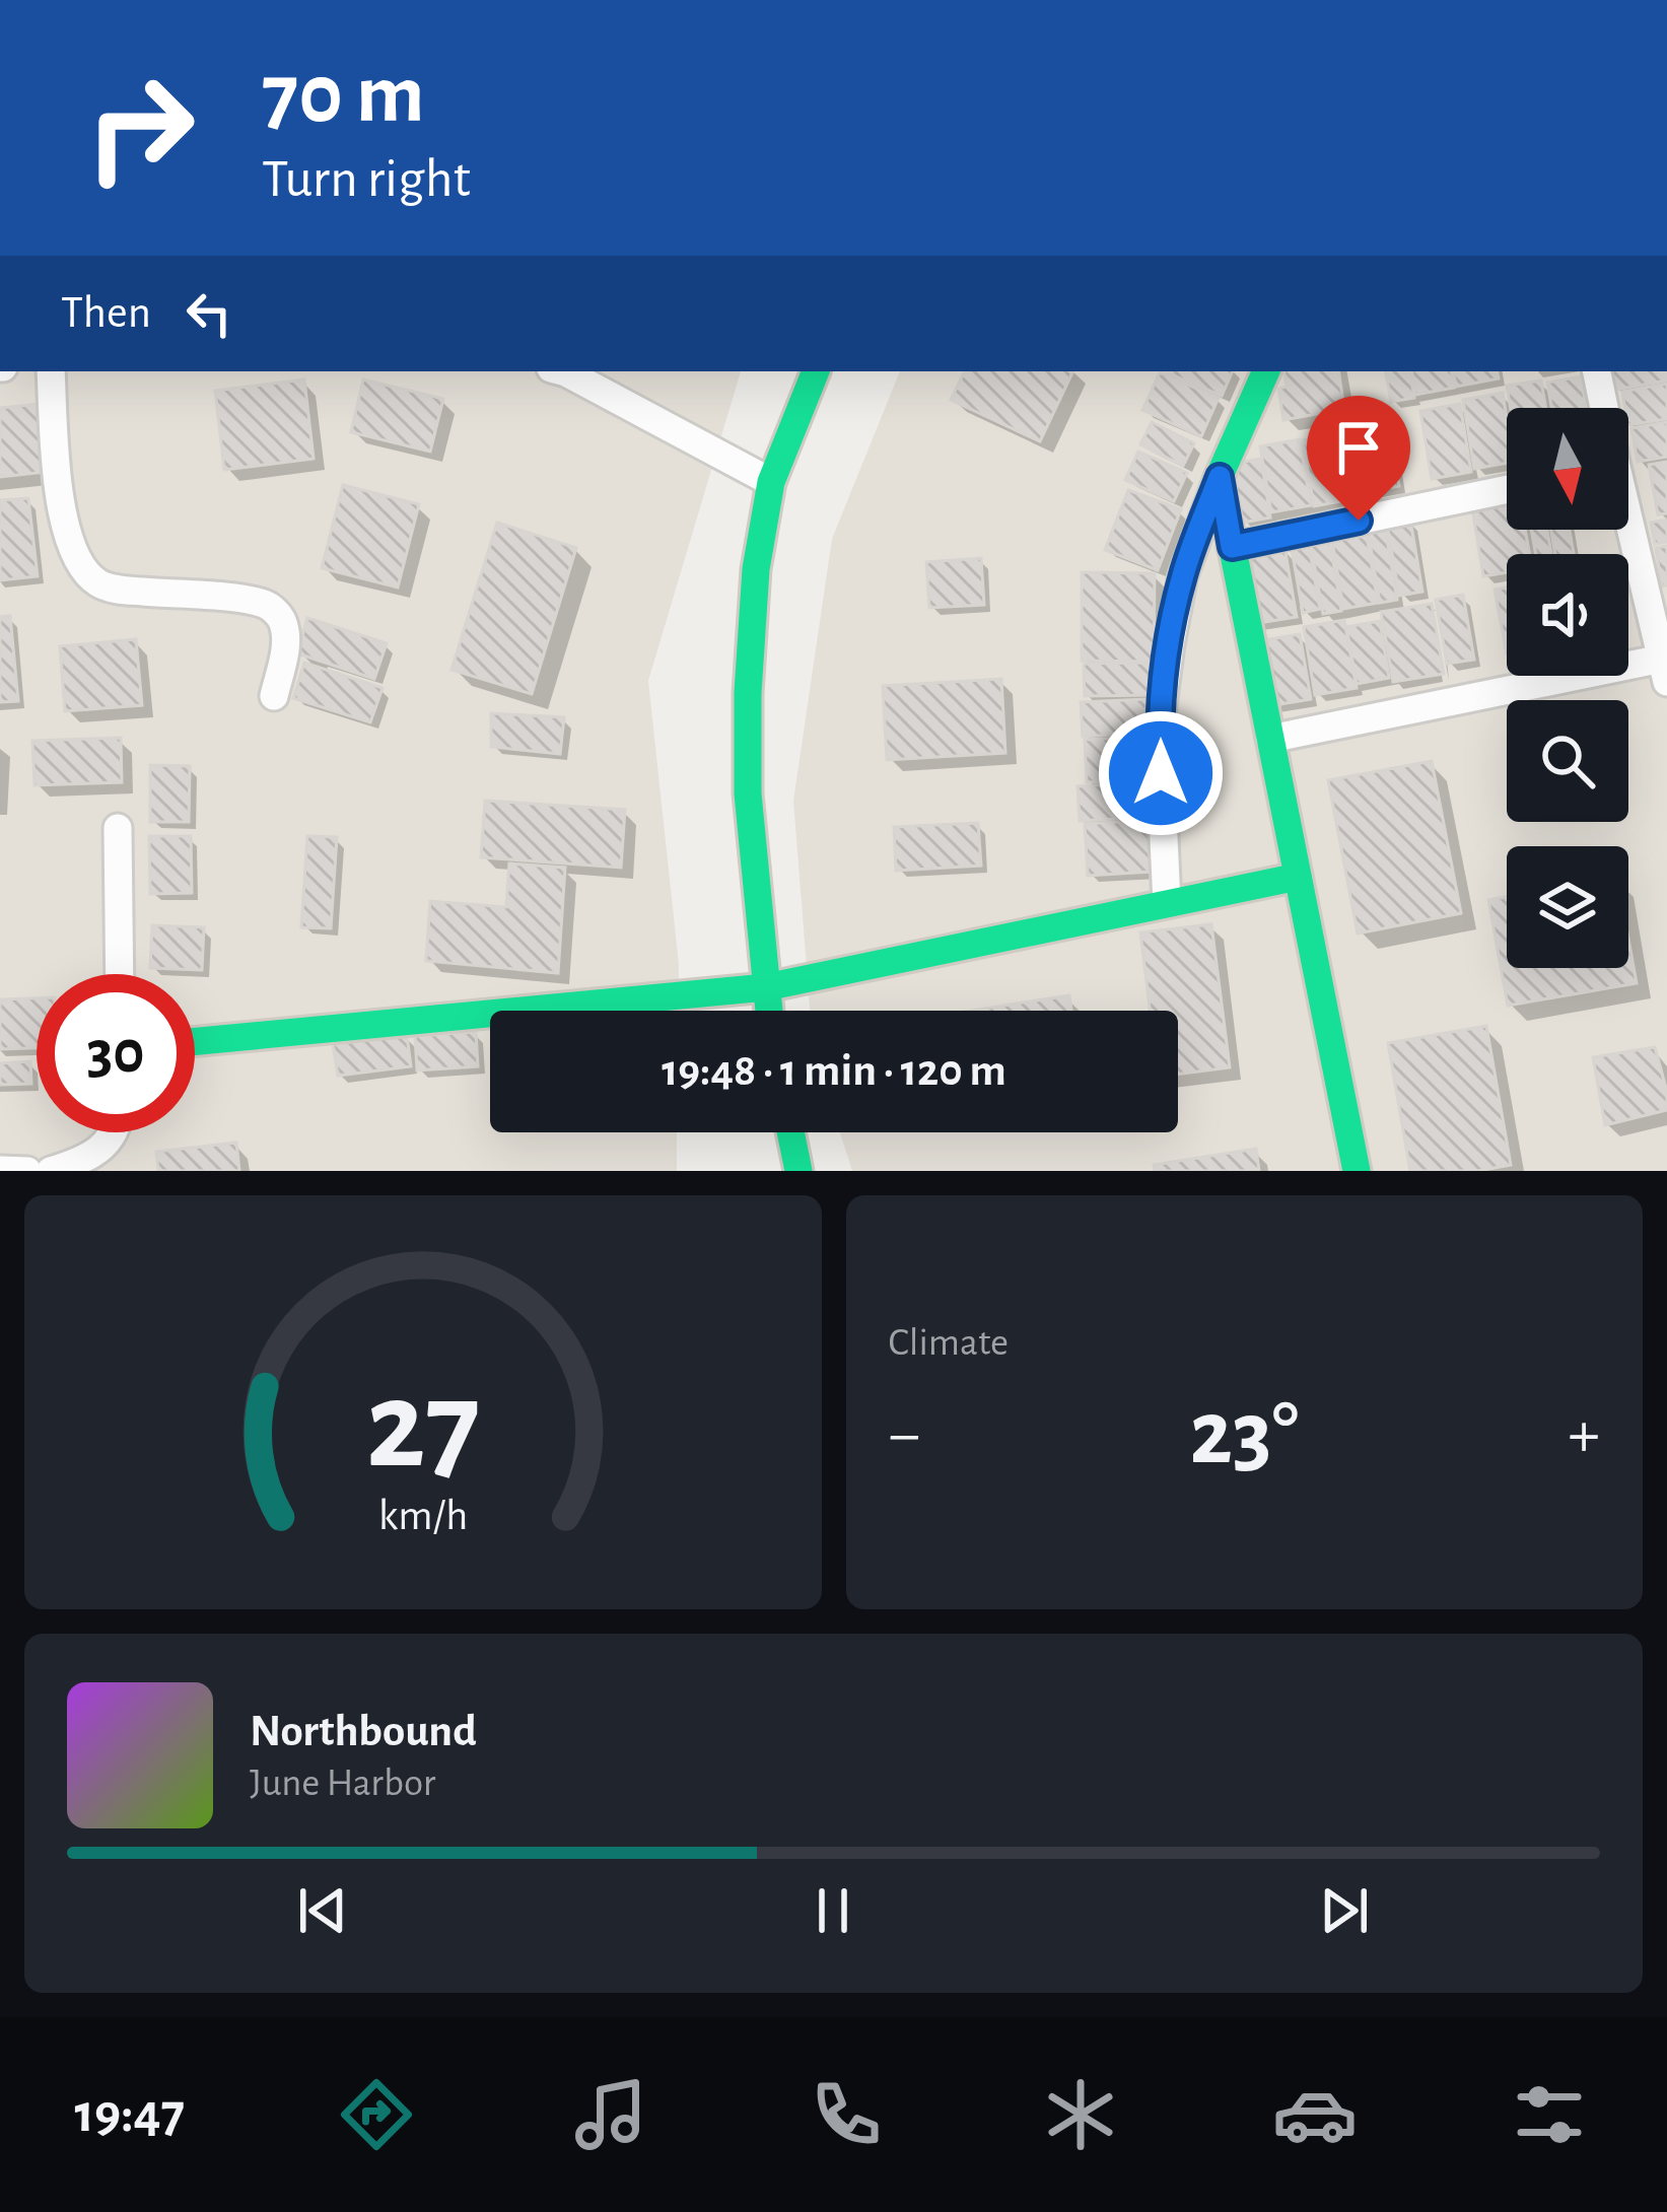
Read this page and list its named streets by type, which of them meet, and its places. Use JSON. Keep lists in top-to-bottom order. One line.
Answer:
{"north":"bottom","page":{"turn":["70 m","Turn right"],"then":"Then","limit":"30","trip":"19:48 · 1 min · 120 m","tile":"Climate","heat":["−","23°","+"],"song":["Northbound","June Harbor"],"tabs":"19:47","gauge":["27","km/h"]}}
